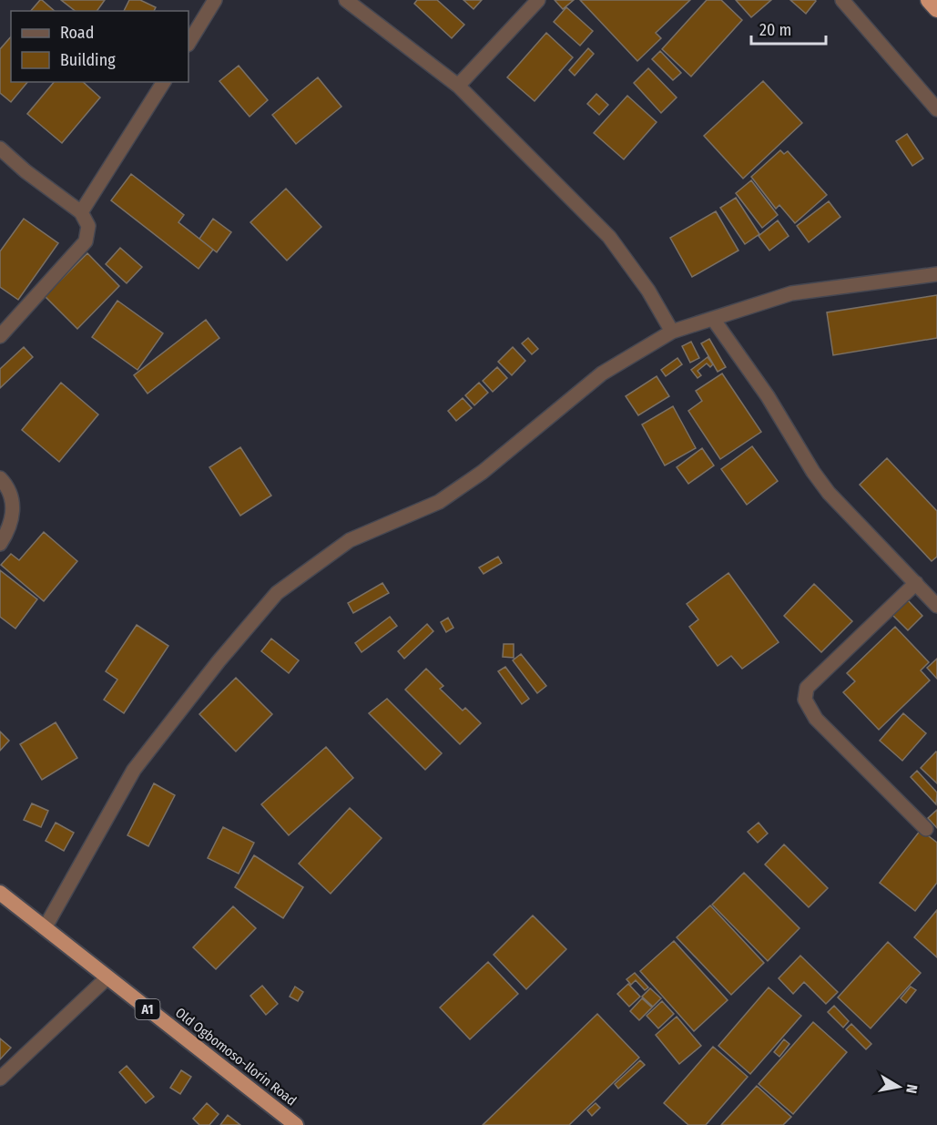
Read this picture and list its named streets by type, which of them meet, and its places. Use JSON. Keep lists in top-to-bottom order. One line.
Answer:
{"streets":{"highway":["A1","Old Ogbomoso-Ilorin Road"]},"legend":["Road","Building"],"scale_bar":"20 m","north":"right"}
